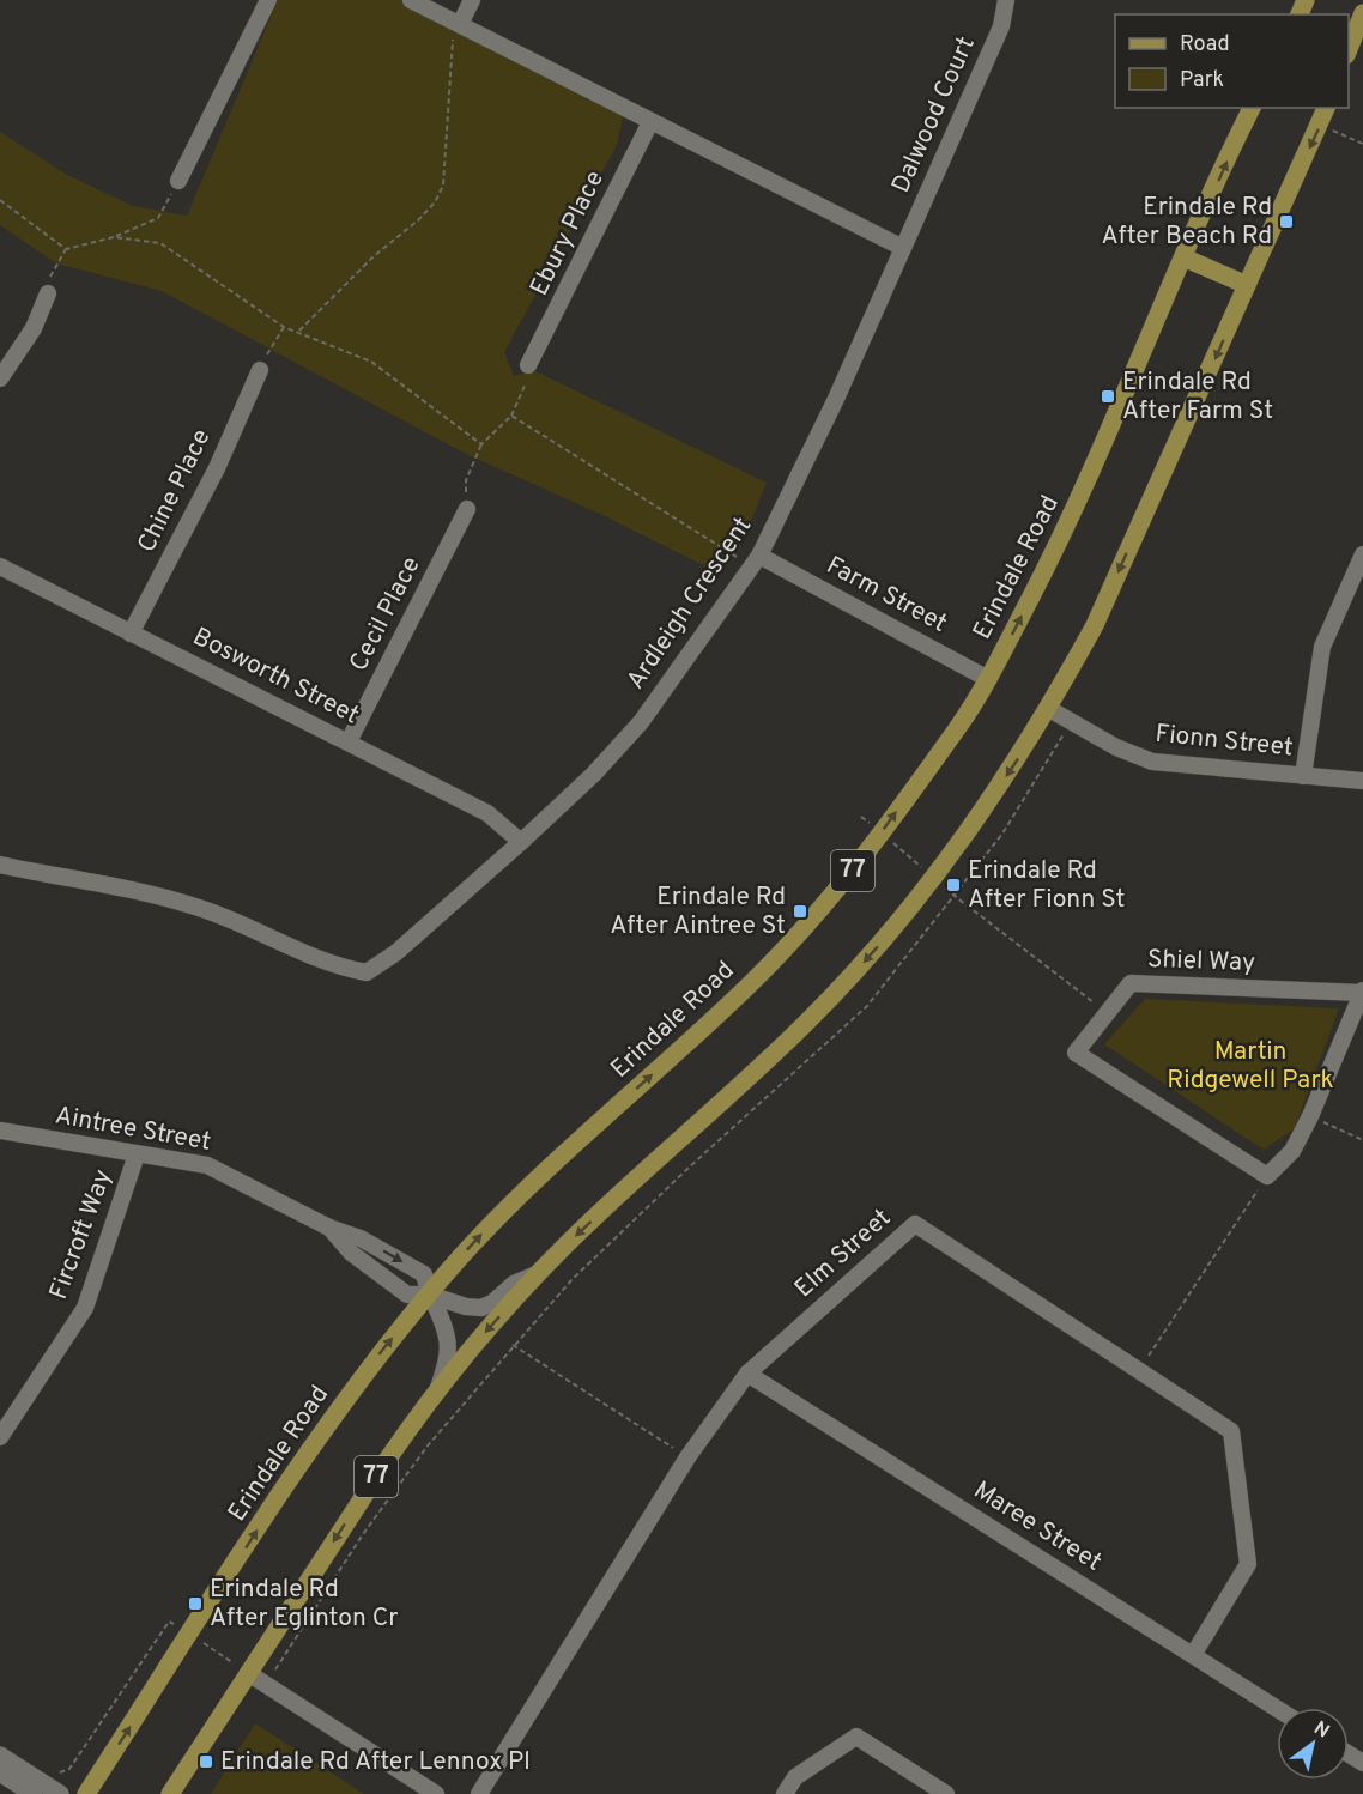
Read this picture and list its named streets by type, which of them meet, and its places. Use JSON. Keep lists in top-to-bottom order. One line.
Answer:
{"streets":{"main road":["Erindale Road","77"],"street":["Dalwood Court","Ebury Place","Chine Place","Farm Street","Ardleigh Crescent","Cecil Place","Bosworth Street","Fionn Street","Shiel Way","Aintree Street","Fircroft Way","Elm Street","Maree Street"]},"crossings":[["Dalwood Court","Ardleigh Crescent"],["Chine Place","Bosworth Street"],["Erindale Road","Farm Street"],["Erindale Road","Aintree Street"],["Farm Street","Ardleigh Crescent"],["Ardleigh Crescent","Bosworth Street"],["Cecil Place","Bosworth Street"],["Fionn Street","77"],["77","Aintree Street"],["Aintree Street","Fircroft Way"],["Elm Street","Maree Street"]],"parks":["Martin Ridgewell Park"],"places":{"transit":["Erindale Rd After Beach Rd","Erindale Rd After Farm St","Erindale Rd After Fionn St","Erindale Rd After Aintree St","Erindale Rd After Eglinton Cr","Erindale Rd After Lennox Pl"]},"legend":["Road","Park"],"north":"top right"}
